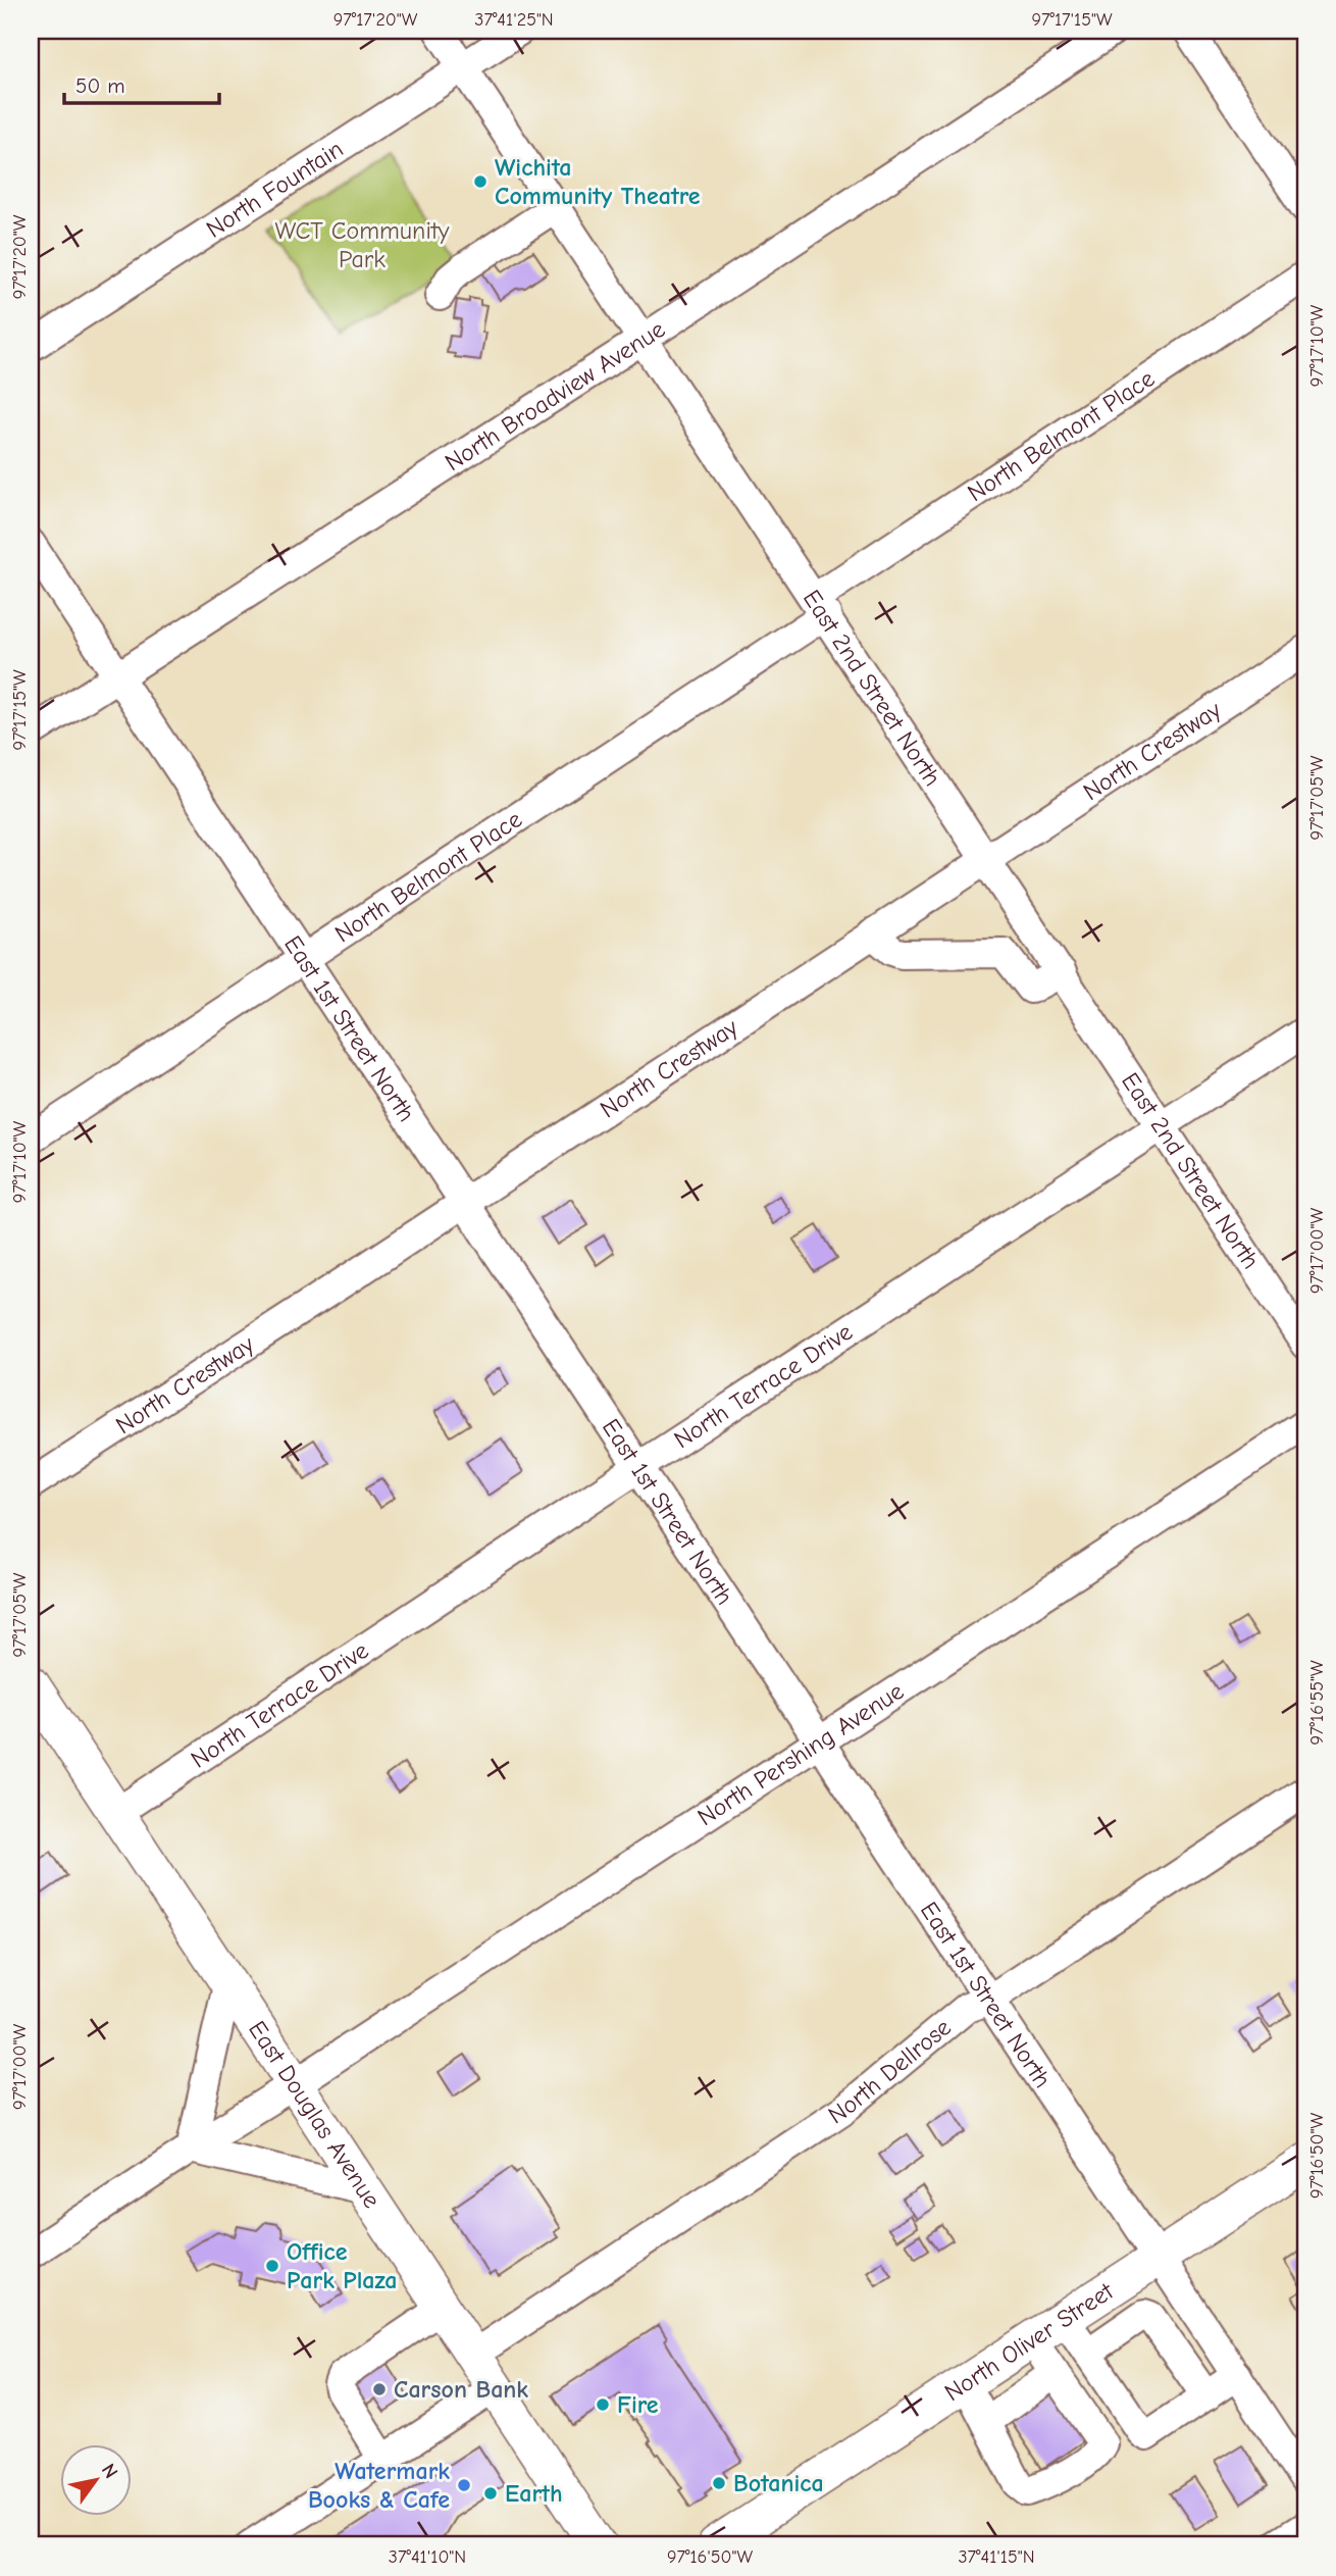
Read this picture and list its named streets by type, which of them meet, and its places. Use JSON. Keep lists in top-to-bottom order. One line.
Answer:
{"streets":{"main road":["East Douglas Avenue","North Oliver Street"],"street":["North Fountain","North Broadview Avenue","North Belmont Place","East 2nd Street North","North Crestway","East 1st Street North","North Terrace Drive","North Pershing Avenue","North Dellrose"]},"crossings":[["North Fountain","East 2nd Street North"],["North Broadview Avenue","East 2nd Street North"],["North Broadview Avenue","East 1st Street North"],["North Belmont Place","East 2nd Street North"],["North Belmont Place","East 1st Street North"],["East 2nd Street North","North Crestway"],["East 2nd Street North","North Terrace Drive"],["North Crestway","East 1st Street North"],["East 1st Street North","North Terrace Drive"],["East 1st Street North","North Pershing Avenue"],["East 1st Street North","North Dellrose"],["East 1st Street North","North Oliver Street"],["North Terrace Drive","East Douglas Avenue"],["North Pershing Avenue","East Douglas Avenue"],["North Dellrose","East Douglas Avenue"]],"parks":["WCT Community Park"],"places":["Wichita Community Theatre","Office Park Plaza","Carson Bank","Fire","Botanica","Watermark Books & Cafe","Earth"],"scale_bar":"50 m","north":"top right","coordinates":["97°17'20\"W","37°41'25\"N","97°17'15\"W","97°17'10\"W","97°17'05\"W","97°17'00\"W","97°16'55\"W","97°16'50\"W","37°41'10\"N","37°41'15\"N"]}
